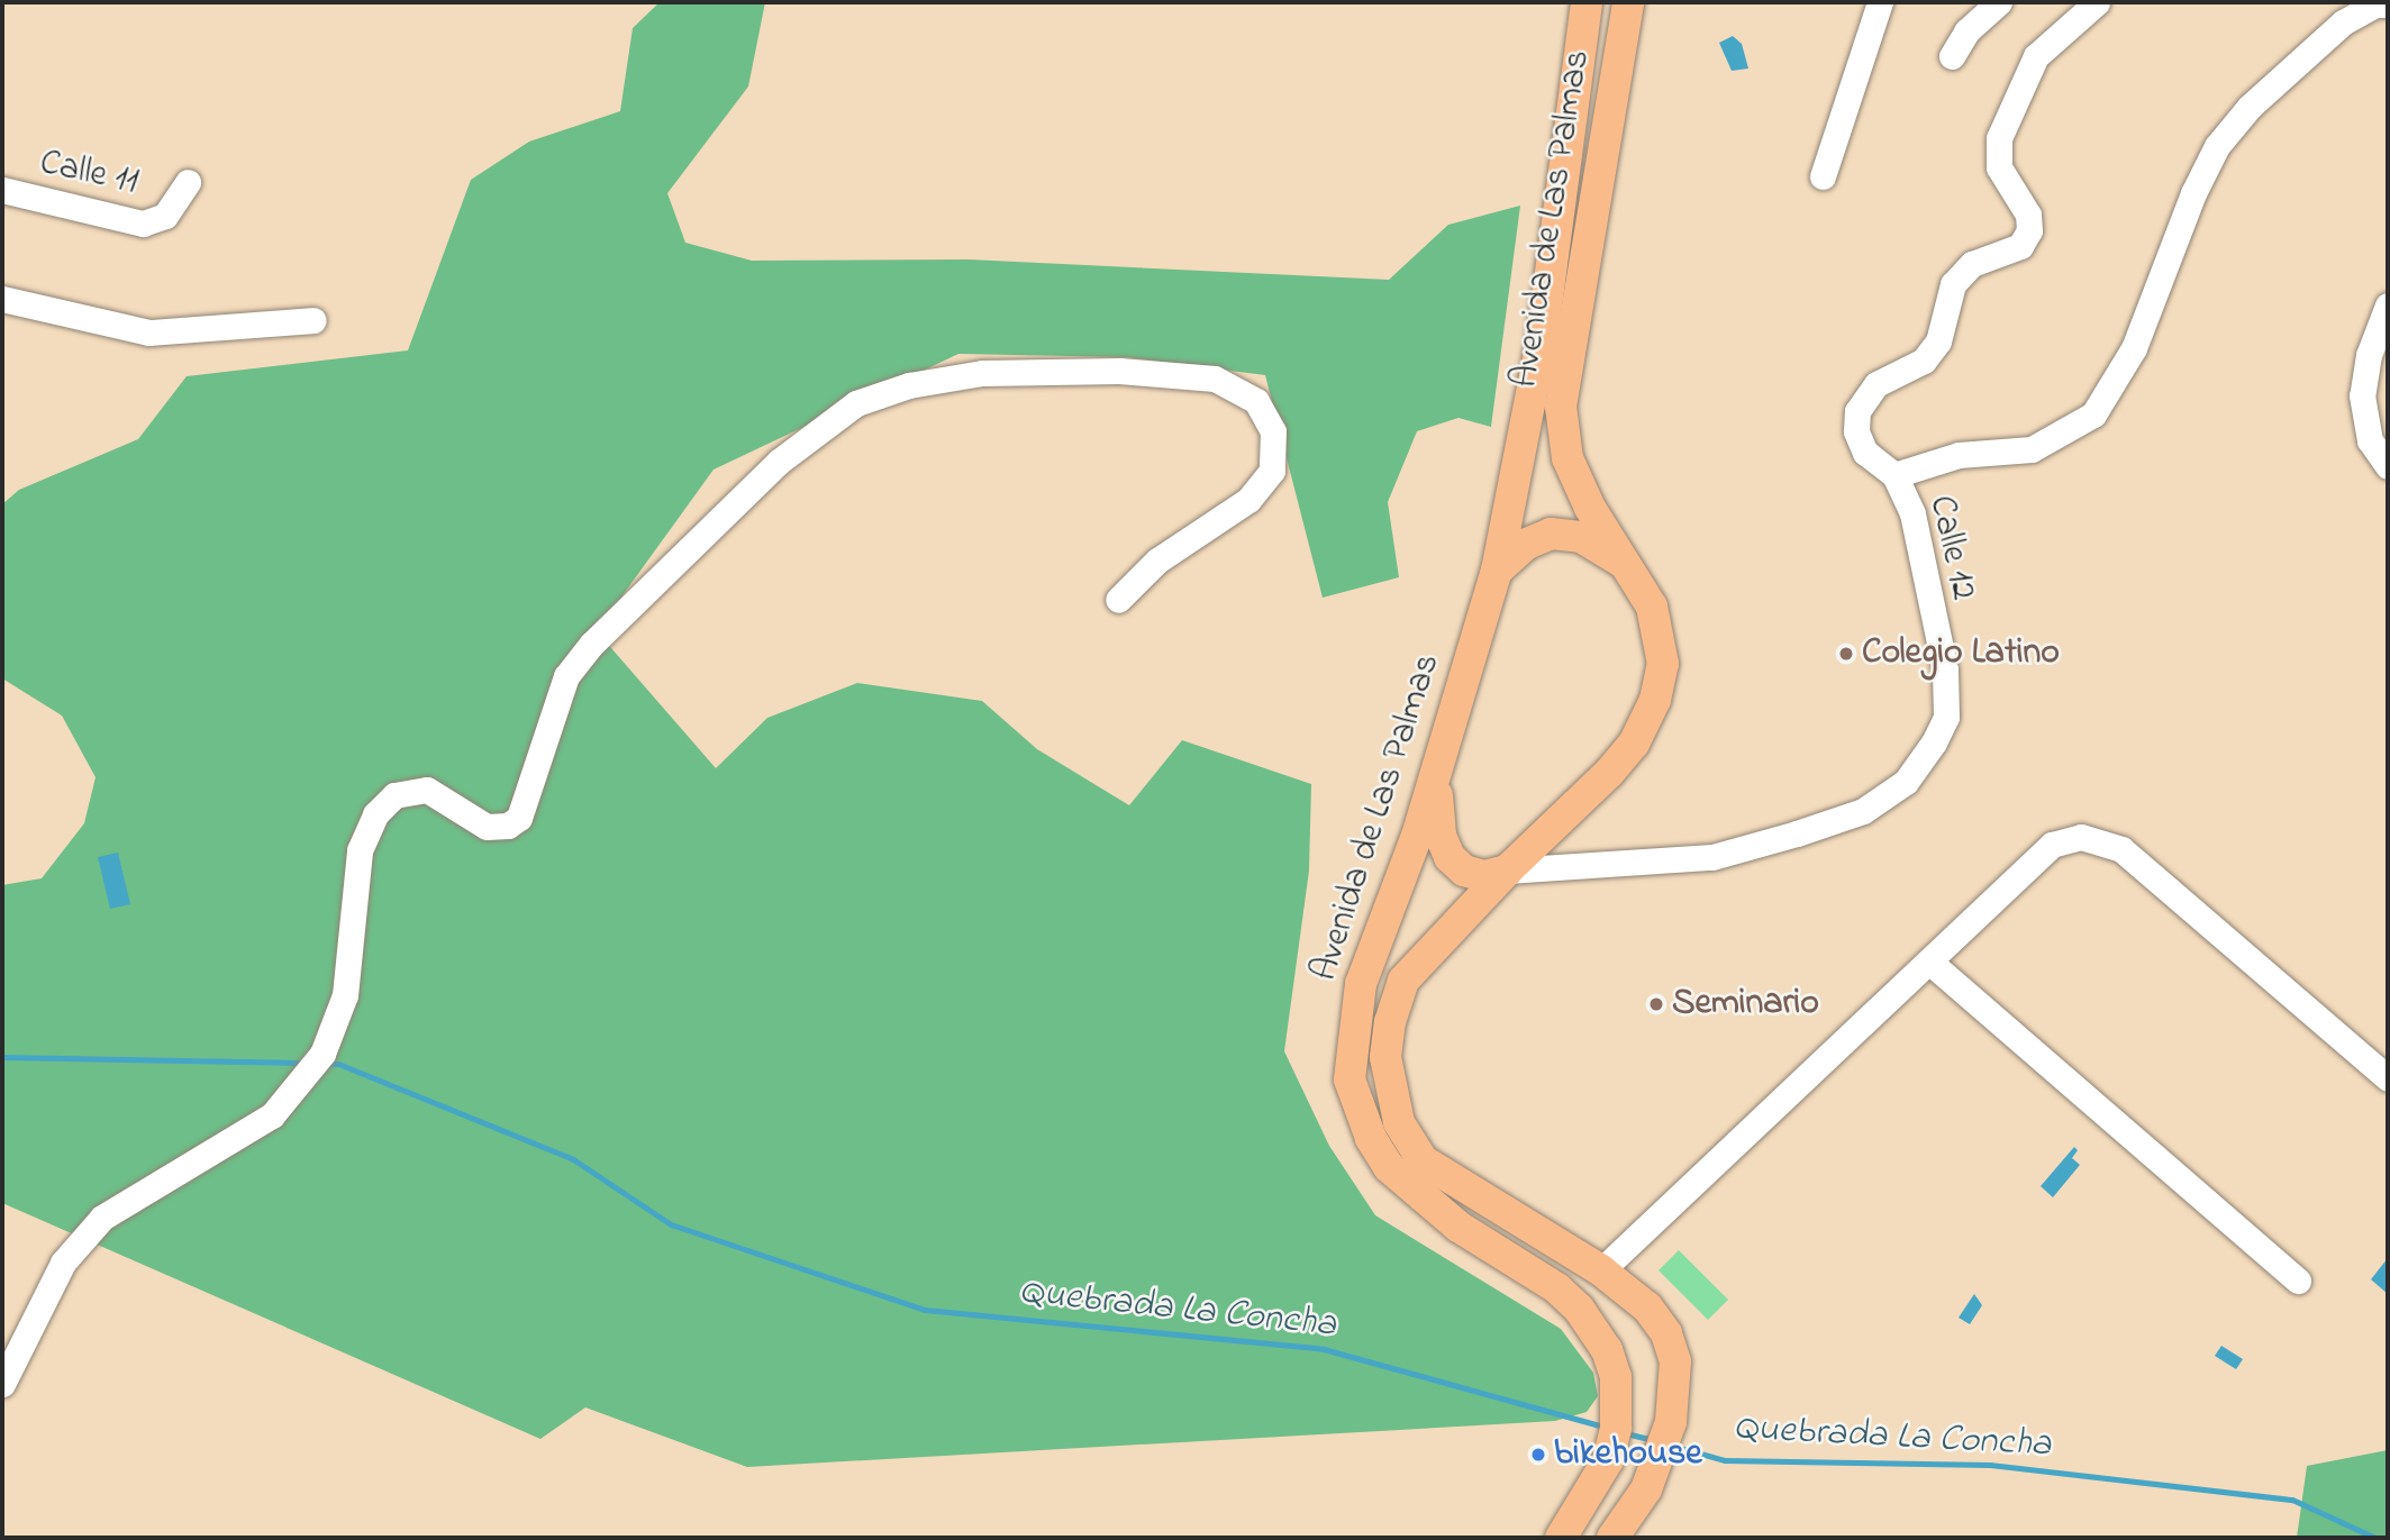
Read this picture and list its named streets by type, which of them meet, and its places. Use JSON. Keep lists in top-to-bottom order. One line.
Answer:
{"streets":{"main road":["Avenida de Las Palmas"],"street":["Calle 11","Calle 12"]},"crossings":[["Avenida de Las Palmas","Calle 12"]],"water":["Quebrada La Concha"],"places":["Colegio Latino","Seminario","bikehouse"]}
